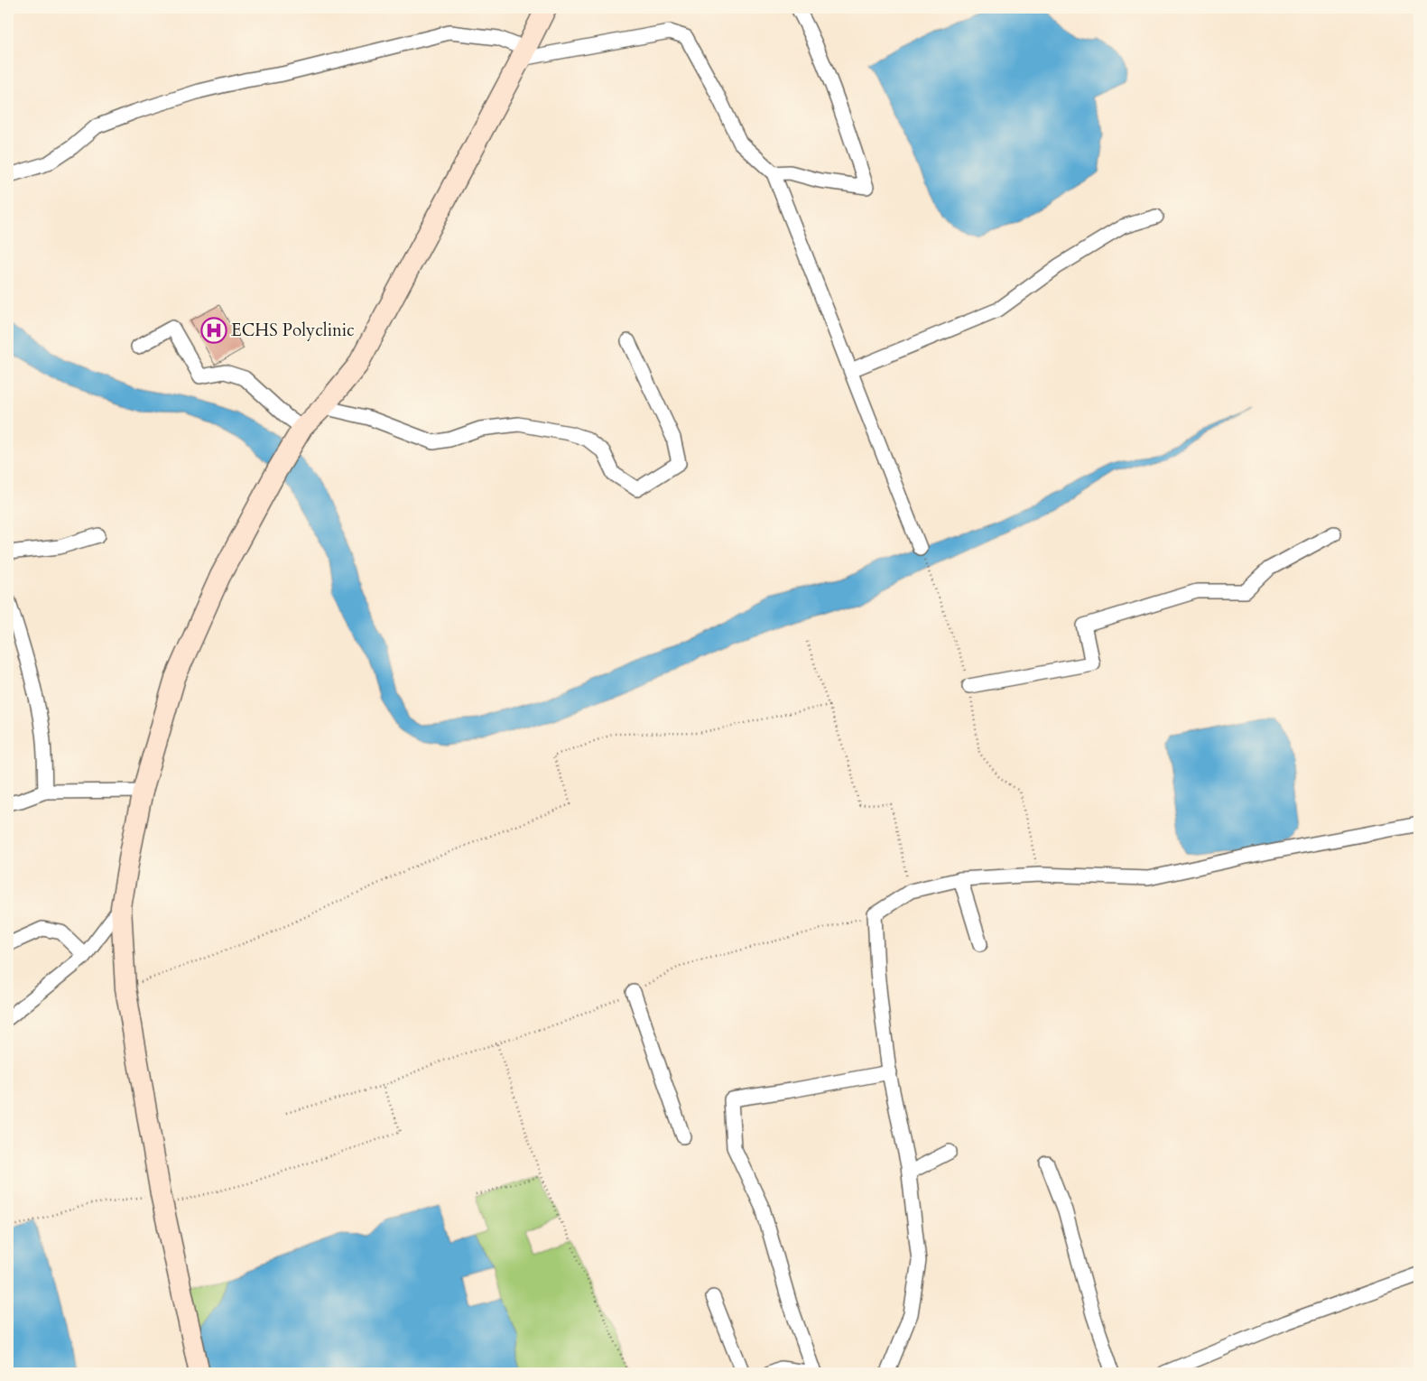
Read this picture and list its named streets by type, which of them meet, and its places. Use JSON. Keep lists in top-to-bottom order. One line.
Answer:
{"places":{"hospital":["ECHS Polyclinic"]}}
